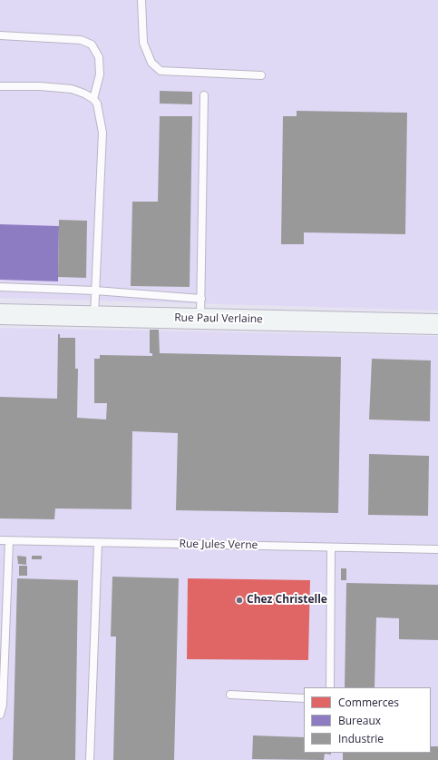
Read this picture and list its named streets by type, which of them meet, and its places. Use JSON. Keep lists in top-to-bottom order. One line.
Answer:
{"streets":{"street":["Rue Paul Verlaine"],"lane":["Rue Jules Verne"]},"places":["Chez Christelle"],"legend":["Commerces","Bureaux","Industrie"]}
